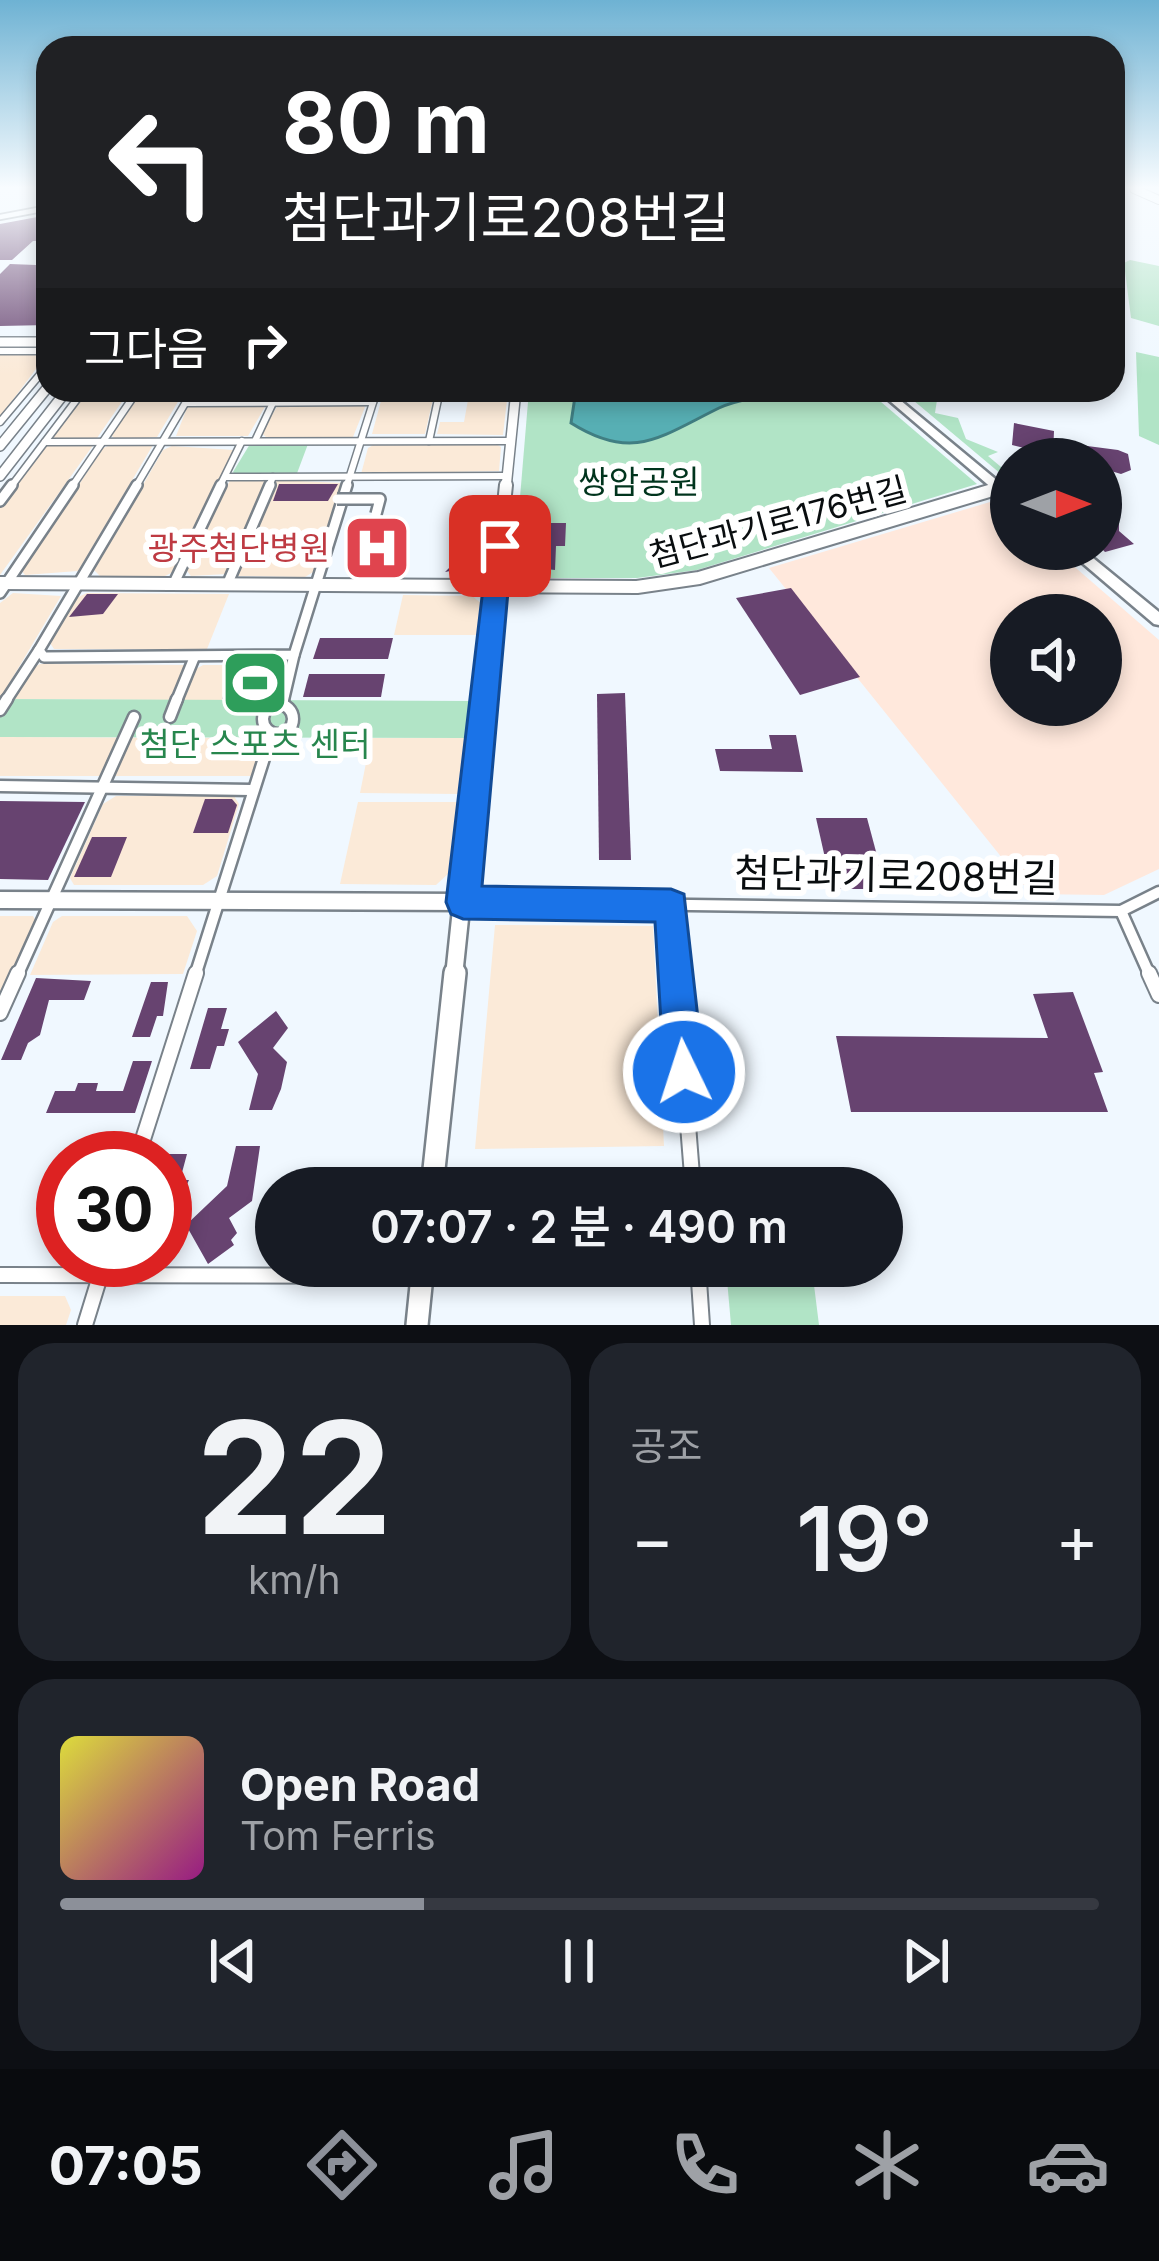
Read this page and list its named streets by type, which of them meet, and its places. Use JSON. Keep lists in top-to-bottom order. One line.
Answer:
{"streets":{"street":["첨단과기로176번길","첨단과기로208번길"]},"parks":["쌍암공원"],"places":{"hospital":["광주첨단병원"],"sports":["첨단 스포츠 센터"]},"north":"right","page":{"turn":["80 m","첨단과기로208번길"],"then":"그다음","limit":"30","trip":"07:07 · 2 분 · 490 m","tile":[["22","km/h"],"공조"],"heat":["−","19°","+"],"song":["Open Road","Tom Ferris"],"tabs":"07:05"}}
